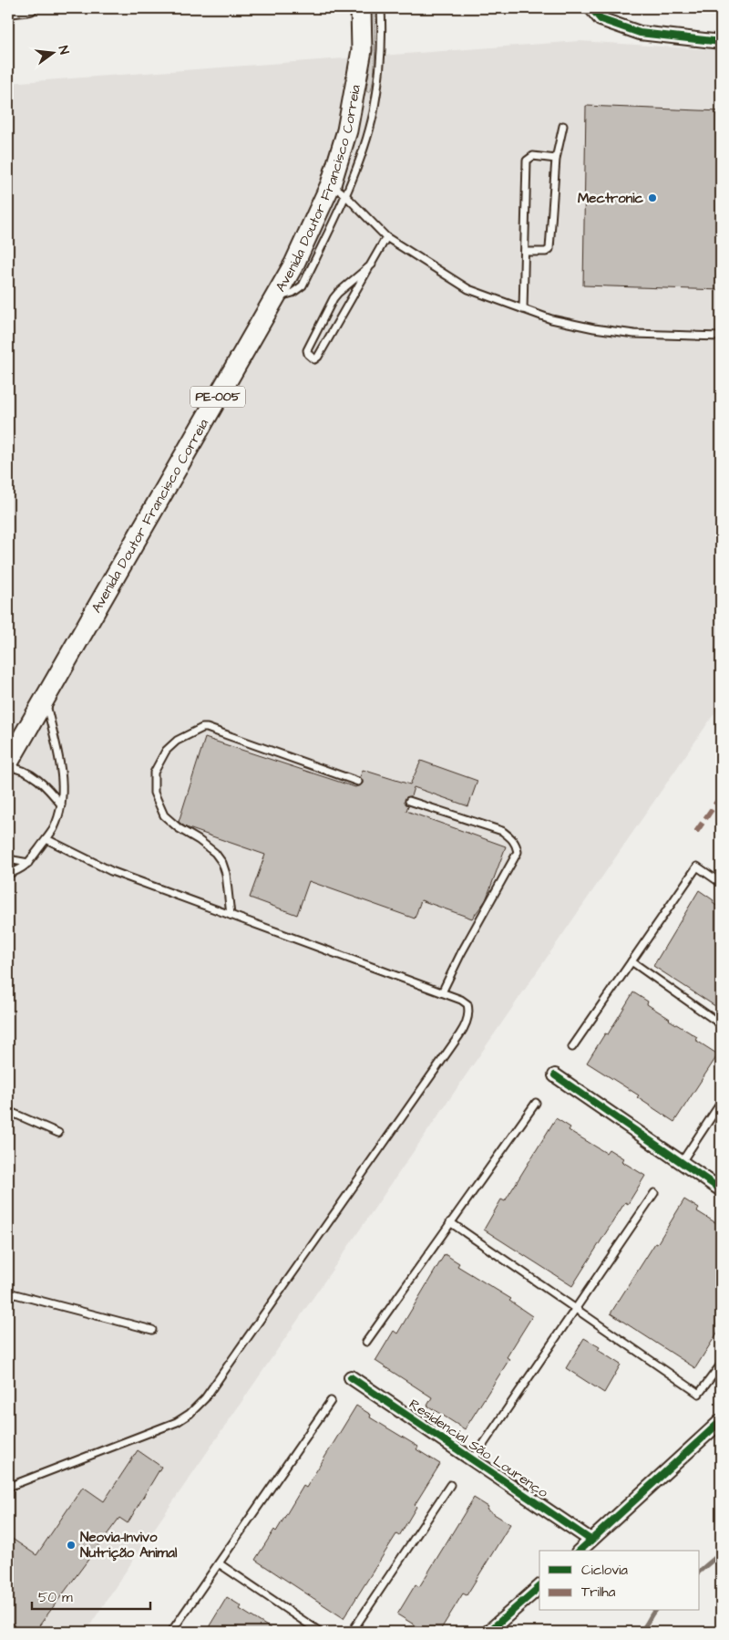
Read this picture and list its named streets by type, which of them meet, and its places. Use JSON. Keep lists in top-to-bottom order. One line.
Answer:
{"streets":{"main road":["Avenida Doutor Francisco Correia","PE-005"],"street":["Residencial São Lourenço"]},"places":["Mectronic","Neovia-Invivo Nutrição Animal"],"legend":["Ciclovia","Trilha"],"scale_bar":"50 m","north":"right"}
